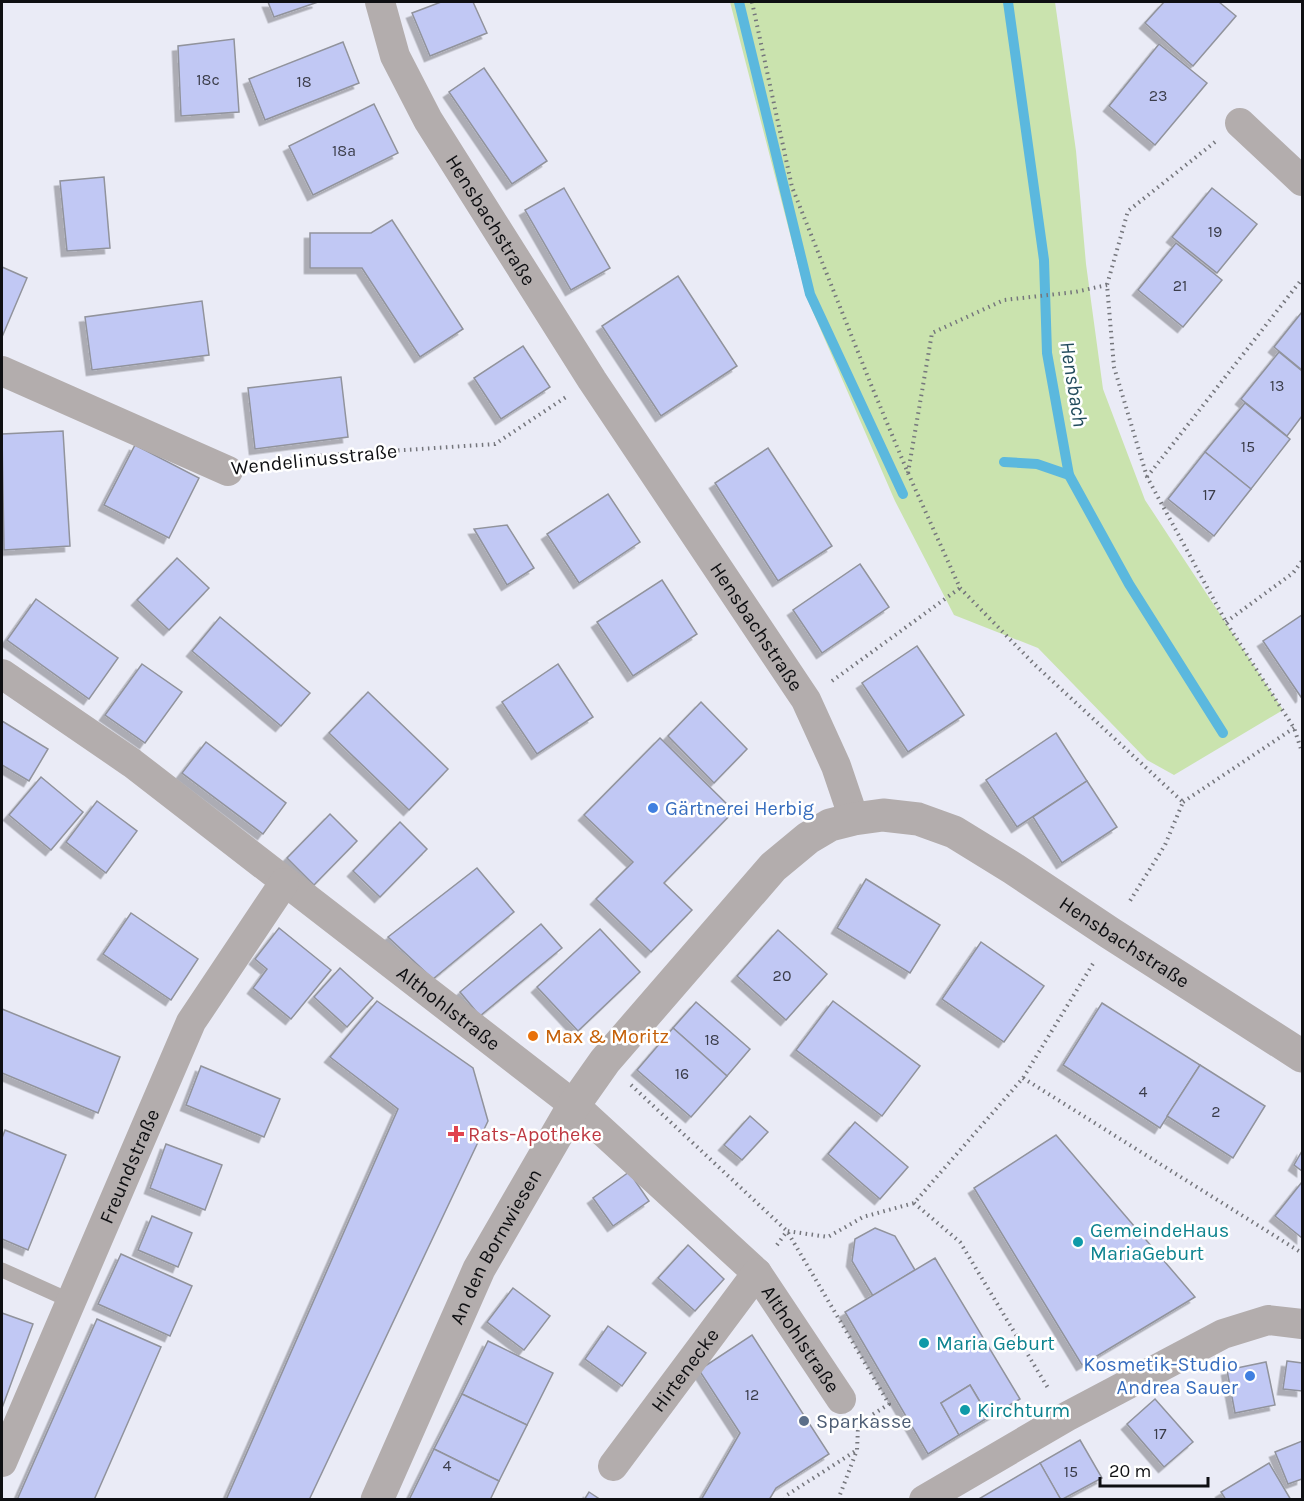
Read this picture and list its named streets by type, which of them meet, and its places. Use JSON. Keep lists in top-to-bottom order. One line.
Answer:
{"streets":{"street":["Hensbachstraße","Wendelinusstraße","Althohlstraße","Freundstraße","An den Bornwiesen","Hirtenecke"]},"crossings":[["Hensbachstraße","Wendelinusstraße"],["Hensbachstraße","An den Bornwiesen"],["Althohlstraße","Freundstraße"],["Althohlstraße","An den Bornwiesen"],["Althohlstraße","Hirtenecke"]],"water":["Hensbach"],"places":{"other":["Gärtnerei Herbig","Max & Moritz","GemeindeHaus MariaGeburt","Maria Geburt","Kosmetik-Studio Andrea Sauer","Kirchturm","Sparkasse"],"health":["Rats-Apotheke"]},"house_numbers":["18c","18","23","18a","19","21","13","15","17","20","18","16","4","2","12","17","4","15"],"scale_bar":"20 m"}
